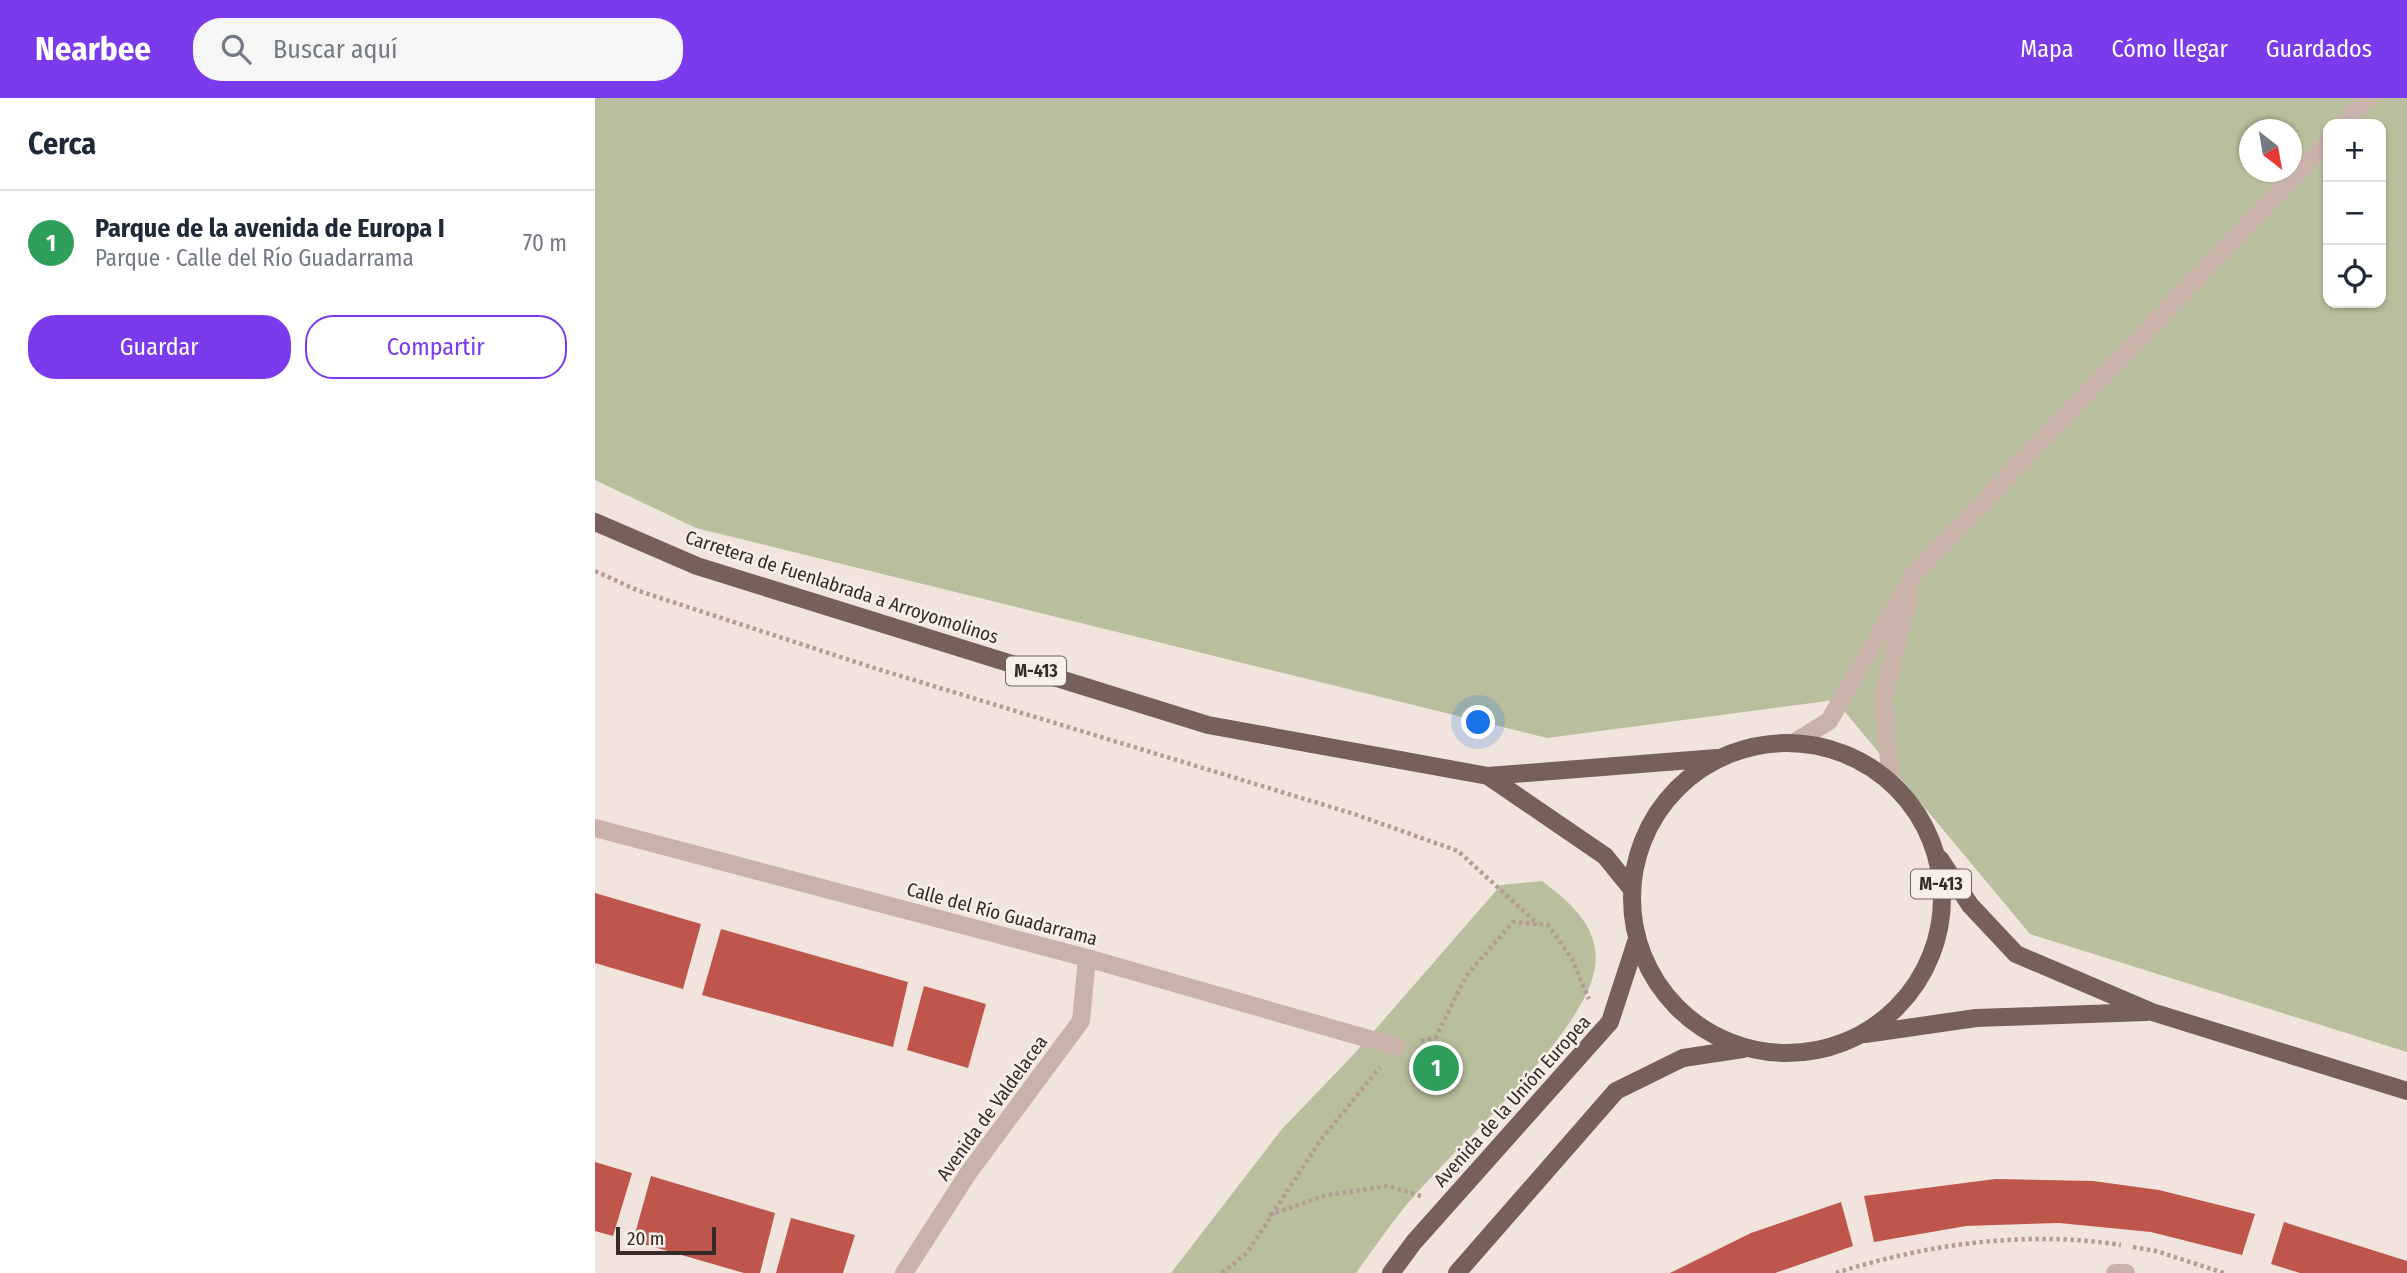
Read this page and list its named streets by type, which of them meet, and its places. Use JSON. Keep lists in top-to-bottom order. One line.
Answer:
{"streets":{"main road":["Carretera de Fuenlabrada a Arroyomolinos","M-413","Avenida de la Unión Europea"],"street":["Calle del Río Guadarrama","Avenida de Valdelacea"]},"crossings":[["Carretera de Fuenlabrada a Arroyomolinos","M-413"],["M-413","Avenida de la Unión Europea"],["Calle del Río Guadarrama","Avenida de Valdelacea"]],"scale_bar":"20 m","north":"bottom right","page":{"header":"Nearbee","search":"Buscar aquí","nav":["Mapa","Cómo llegar","Guardados"],"heading":"Cerca","map_buttons":["+","−"],"list":[{"mark":"1","name":"Parque de la avenida de Europa I","note":"Parque · Calle del Río Guadarrama","value":"70 m"}],"buttons":["Guardar","Compartir"],"pins":"1","scale":"20 m"}}
